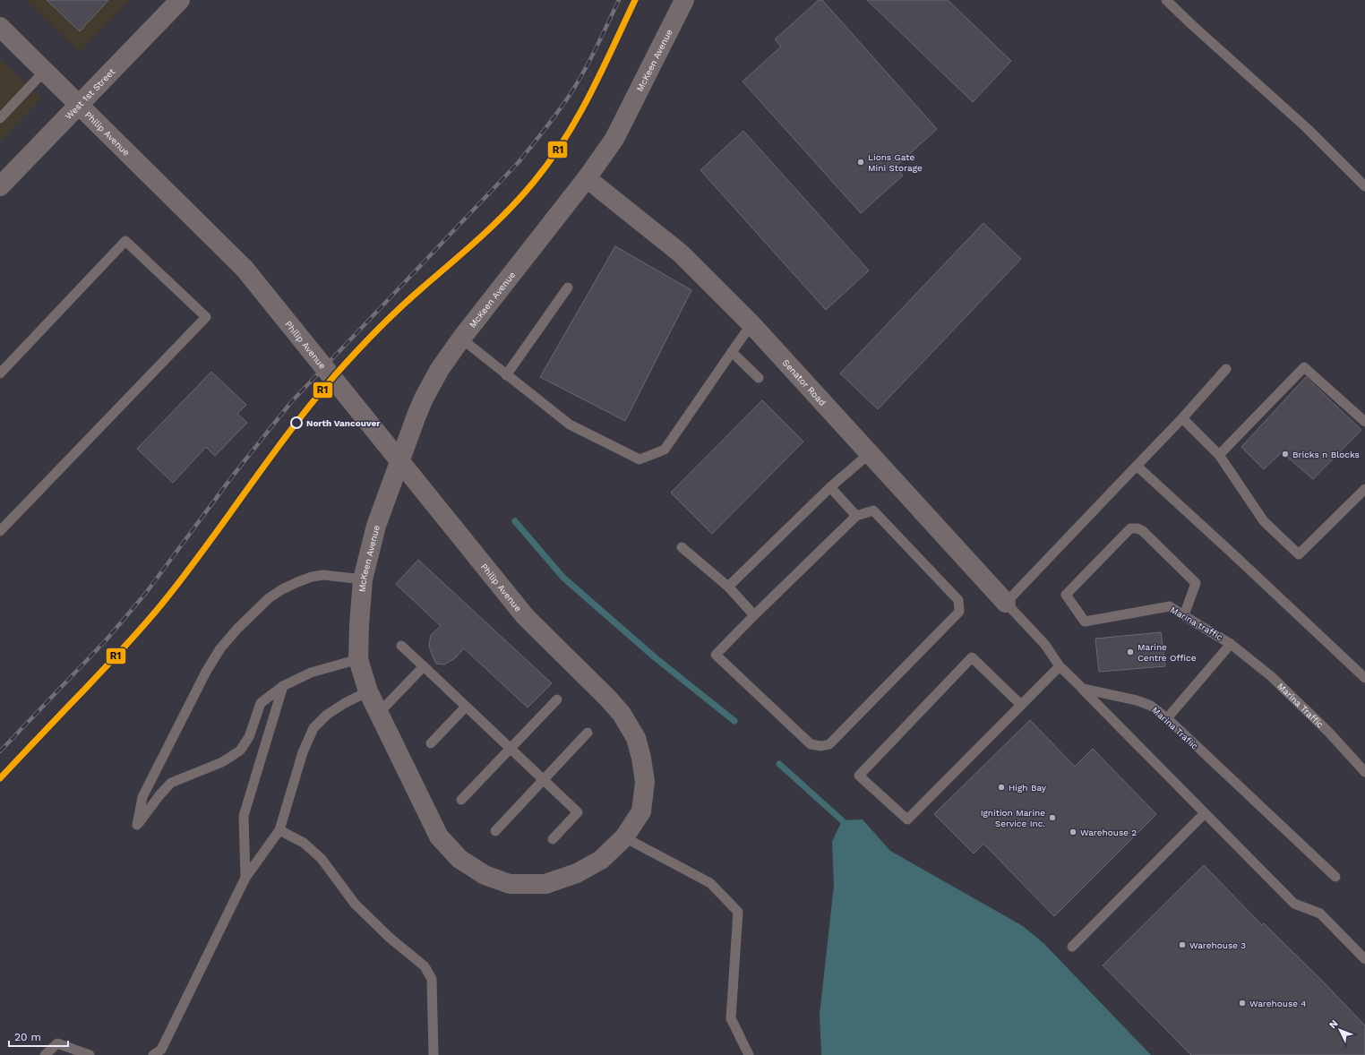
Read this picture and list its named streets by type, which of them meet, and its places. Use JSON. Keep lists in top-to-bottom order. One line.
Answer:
{"streets":{"street":["McKeen Avenue","West 1st Street","Philip Avenue","Senator Road"],"lane":["Marina traffic","Marina Traffic","Marina Trafiic"]},"crossings":[["McKeen Avenue","Philip Avenue"],["McKeen Avenue","Senator Road"],["West 1st Street","Philip Avenue"],["Marina traffic","Marina Traffic"],["Marina traffic","Marina Trafiic"]],"places":["Lions Gate Mini Storage","North Vancouver","Bricks n Blocks","Marine Centre Office","High Bay","Ignition Marine Service Inc.","Warehouse 2","Warehouse 3","Warehouse 4"],"lines":["transit line R1"],"scale_bar":"20 m","north":"top left"}
